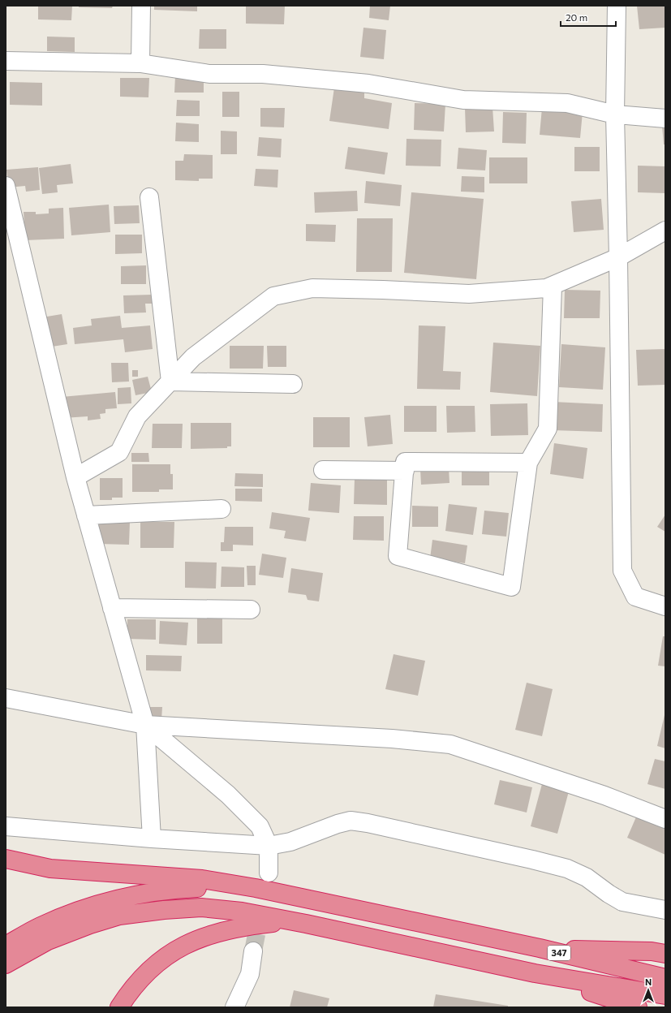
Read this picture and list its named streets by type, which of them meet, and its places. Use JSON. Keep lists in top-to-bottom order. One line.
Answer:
{"streets":{"highway":["347"]},"scale_bar":"20 m","north":"top"}
